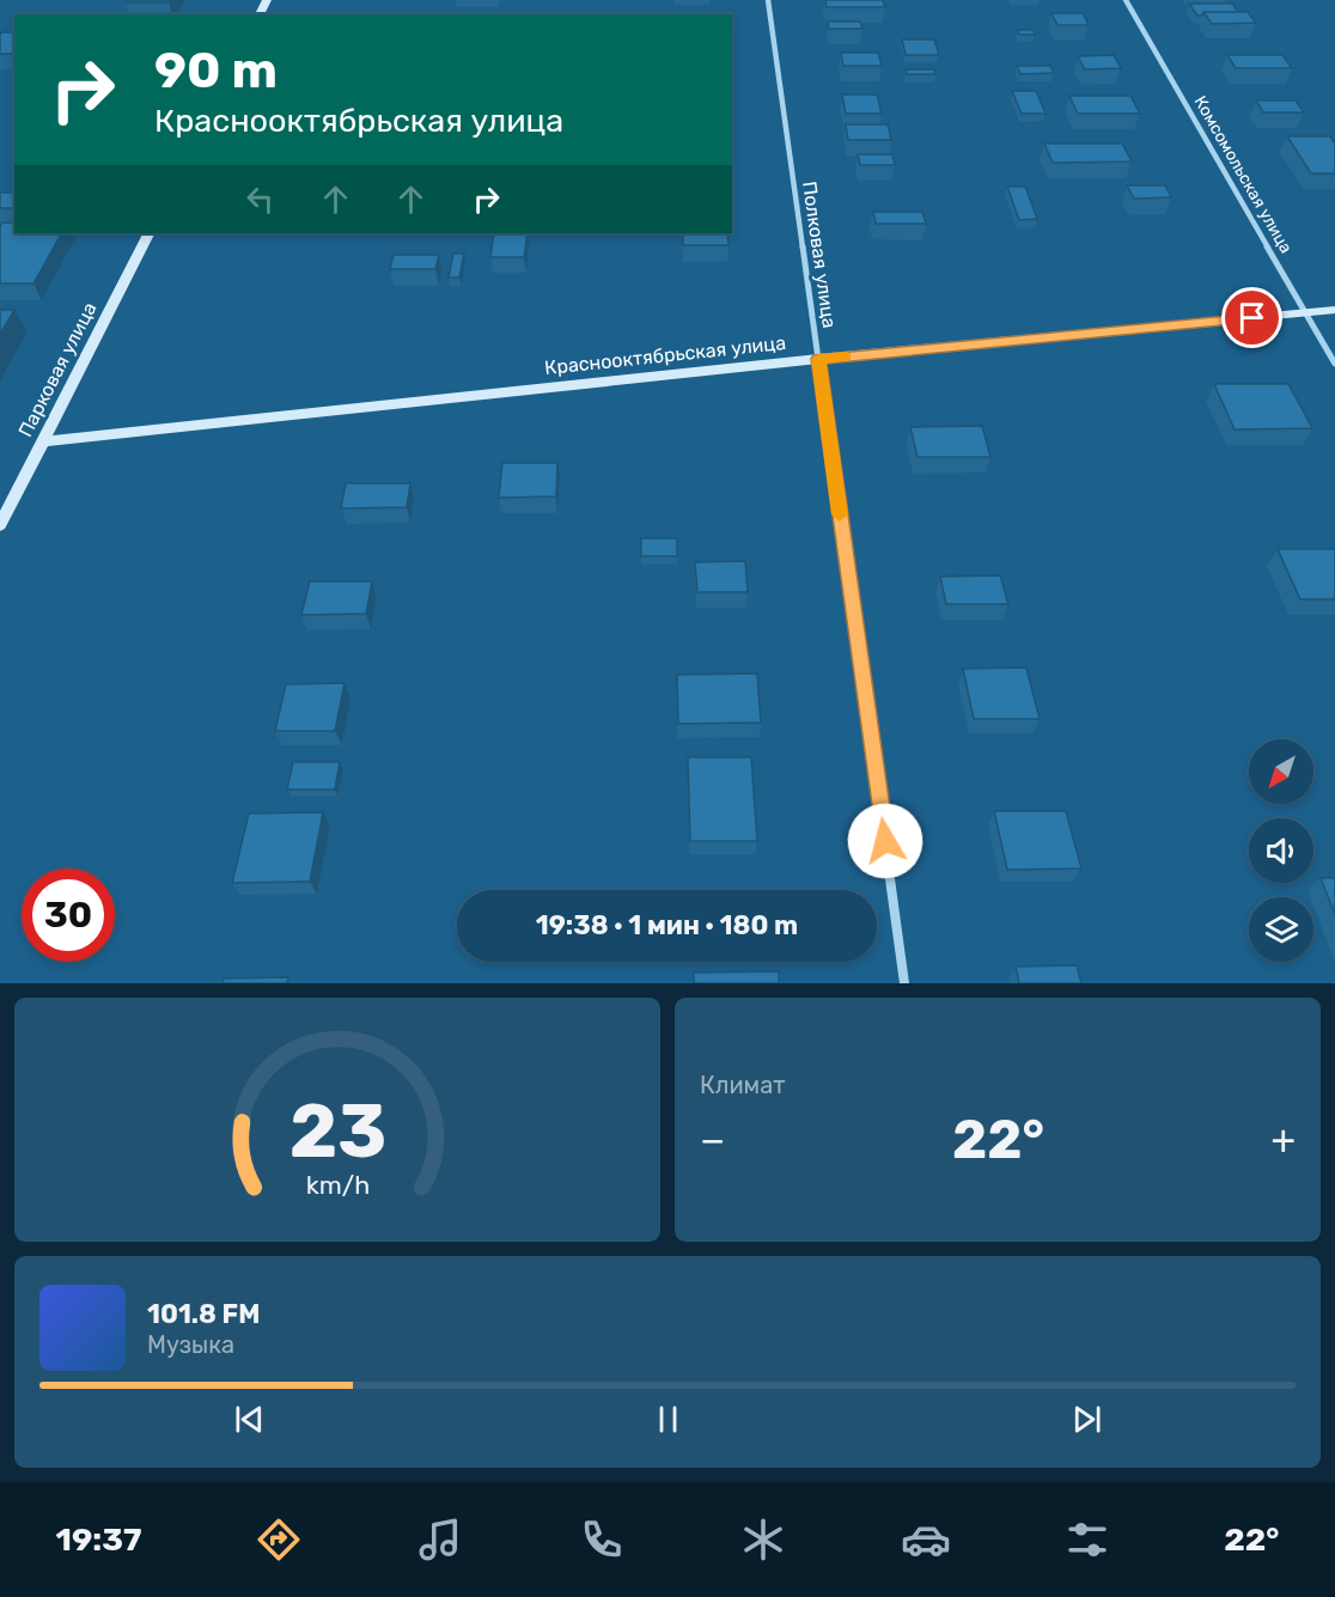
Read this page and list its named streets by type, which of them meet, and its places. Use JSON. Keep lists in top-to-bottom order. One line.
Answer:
{"streets":{"main road":["Краснооктябрьская улица","Парковая улица"],"street":["Комсомольская улица","Полковая улица"]},"crossings":[["Комсомольская улица","Краснооктябрьская улица"],["Полковая улица","Краснооктябрьская улица"],["Краснооктябрьская улица","Парковая улица"]],"north":"bottom left","page":{"turn":["90 m","Краснооктябрьская улица"],"limit":"30","trip":"19:38 · 1 мин · 180 m","tile":"Климат","heat":["−","22°","+"],"song":["101.8 FM","Музыка"],"tabs":["19:37","22°"],"gauge":["23","km/h"]}}
